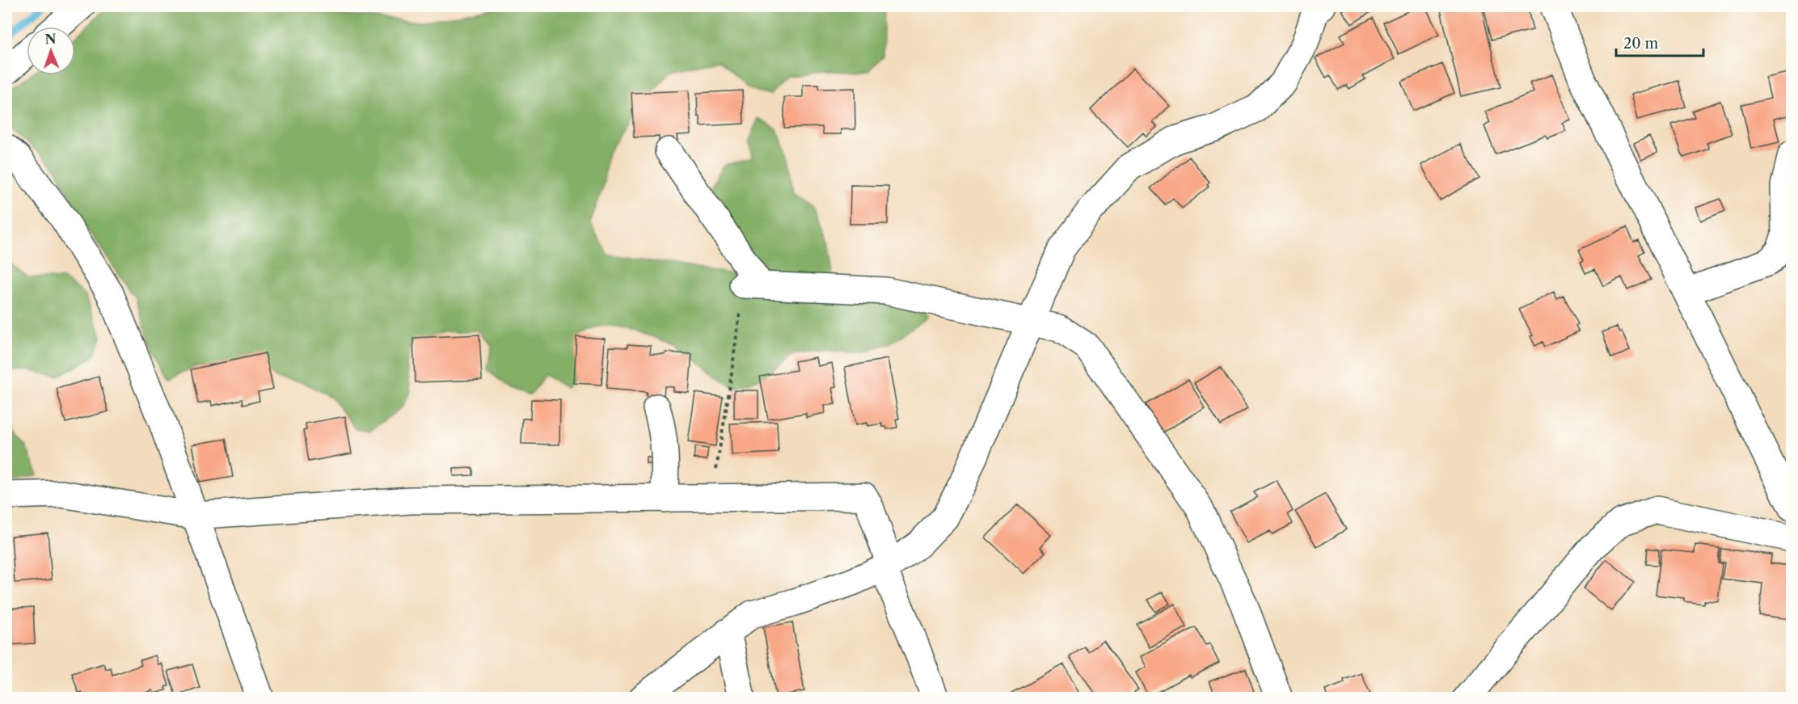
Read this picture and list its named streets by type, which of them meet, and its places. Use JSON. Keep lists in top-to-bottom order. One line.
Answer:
{"scale_bar":"20 m","north":"top"}
